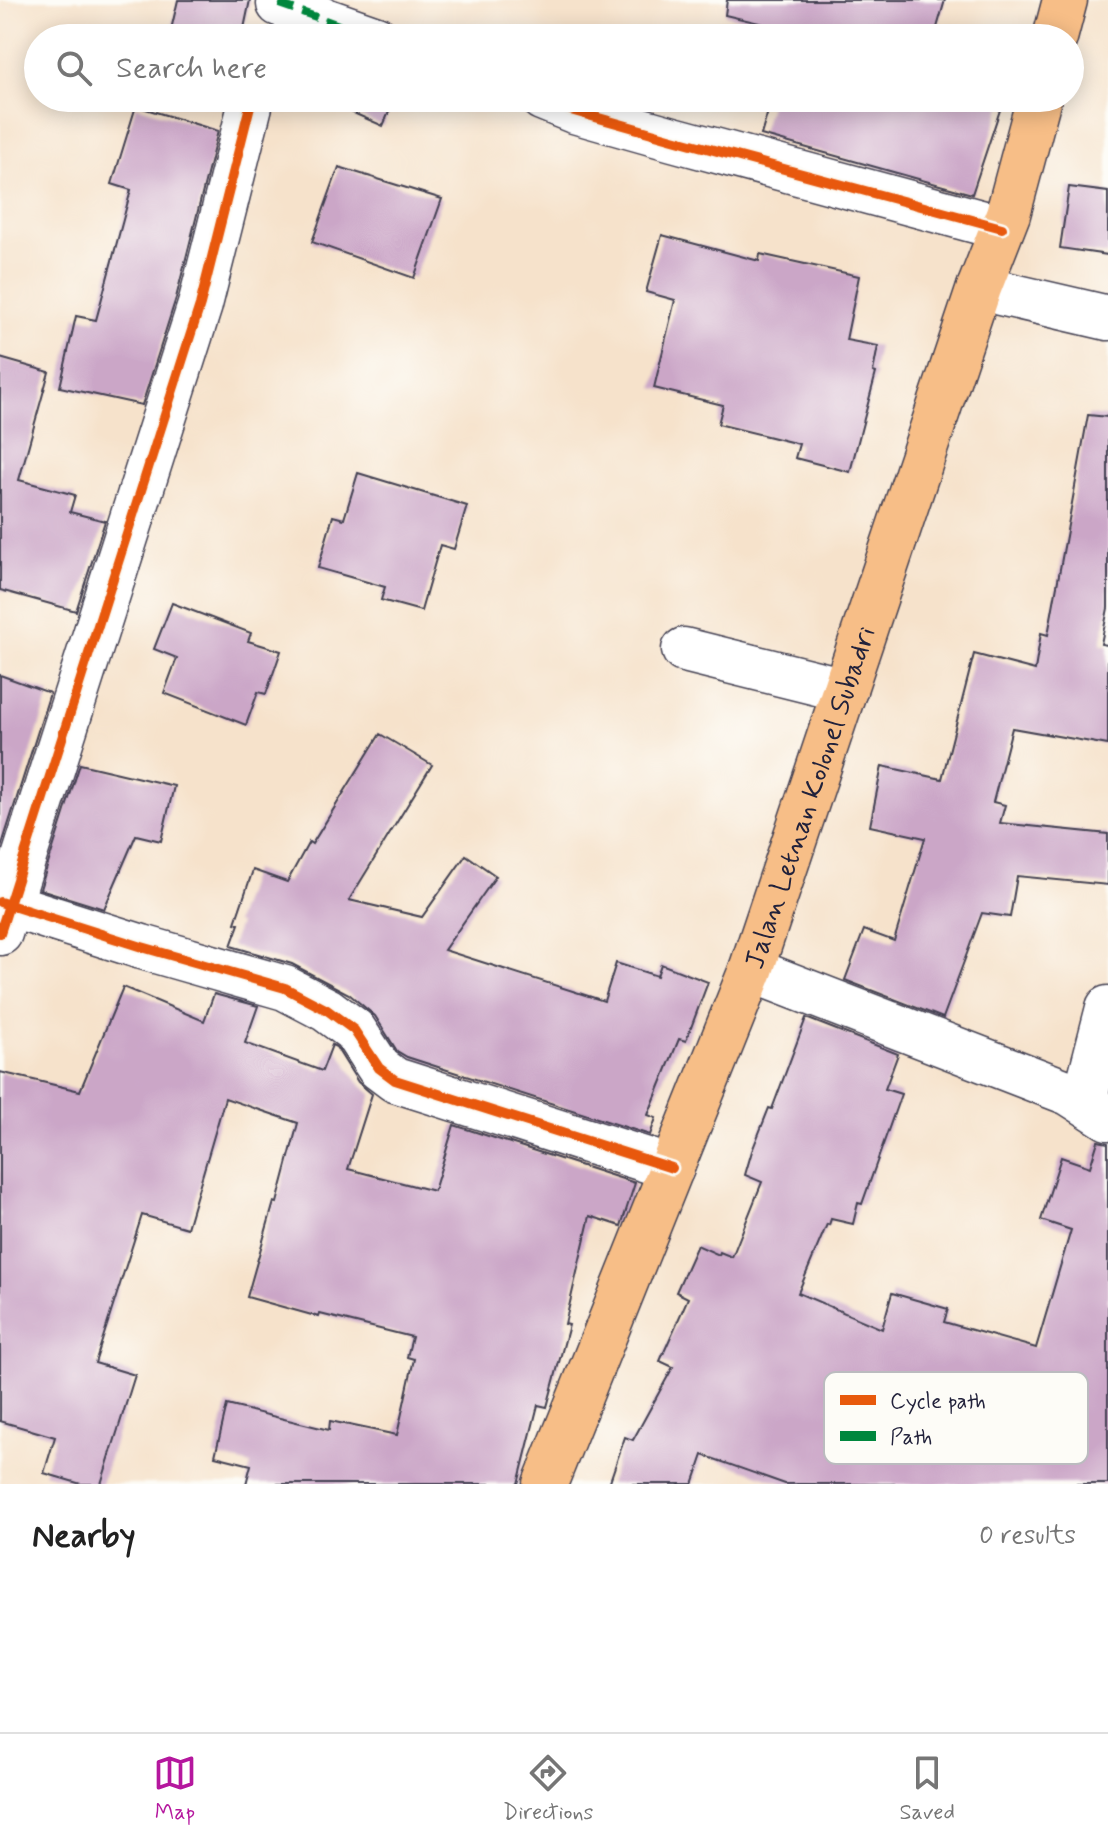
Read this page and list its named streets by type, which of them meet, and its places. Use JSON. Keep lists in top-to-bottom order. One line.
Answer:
{"streets":{"main road":["Jalan Letnan Kolonel Subadri"]},"legend":["Cycle path","Path"],"page":{"search":"Search here","heading":["Nearby","0 results"],"nav":["Map","Directions","Saved"]}}
